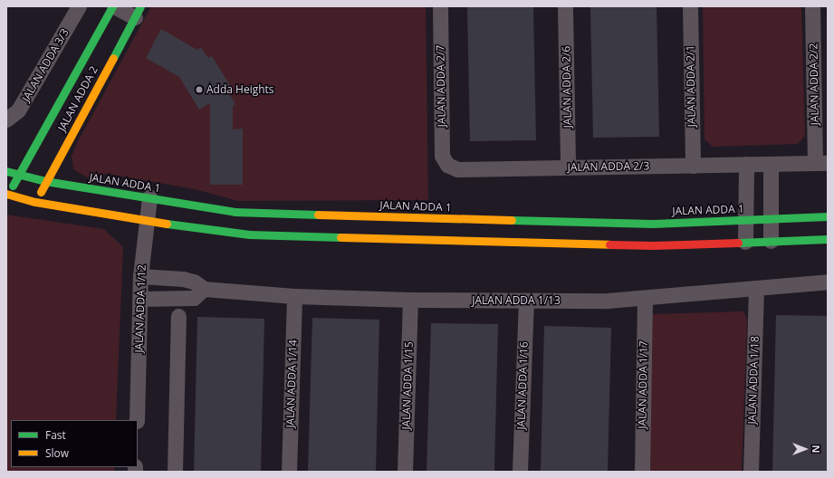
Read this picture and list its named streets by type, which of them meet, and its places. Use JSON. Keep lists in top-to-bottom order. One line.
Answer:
{"streets":{"street":["JALAN ADDA 3/3","JALAN ADDA 2/2","JALAN ADDA 2/7","JALAN ADDA 2/1","JALAN ADDA 2/6","JALAN ADDA 2","JALAN ADDA 2/3","JALAN ADDA 1","JALAN ADDA 1/13","JALAN ADDA 1/12","JALAN ADDA 1/18","JALAN ADDA 1/14","JALAN ADDA 1/17","JALAN ADDA 1/15","JALAN ADDA 1/16"]},"crossings":[["JALAN ADDA 2/2","JALAN ADDA 2/3"],["JALAN ADDA 2/7","JALAN ADDA 2/3"],["JALAN ADDA 2/1","JALAN ADDA 2/3"],["JALAN ADDA 2/6","JALAN ADDA 2/3"],["JALAN ADDA 2","JALAN ADDA 1"],["JALAN ADDA 1","JALAN ADDA 1/12"],["JALAN ADDA 1/13","JALAN ADDA 1/18"],["JALAN ADDA 1/13","JALAN ADDA 1/14"],["JALAN ADDA 1/13","JALAN ADDA 1/17"],["JALAN ADDA 1/13","JALAN ADDA 1/15"],["JALAN ADDA 1/13","JALAN ADDA 1/16"]],"places":["Adda Heights"],"legend":["Fast","Slow"],"north":"right"}
